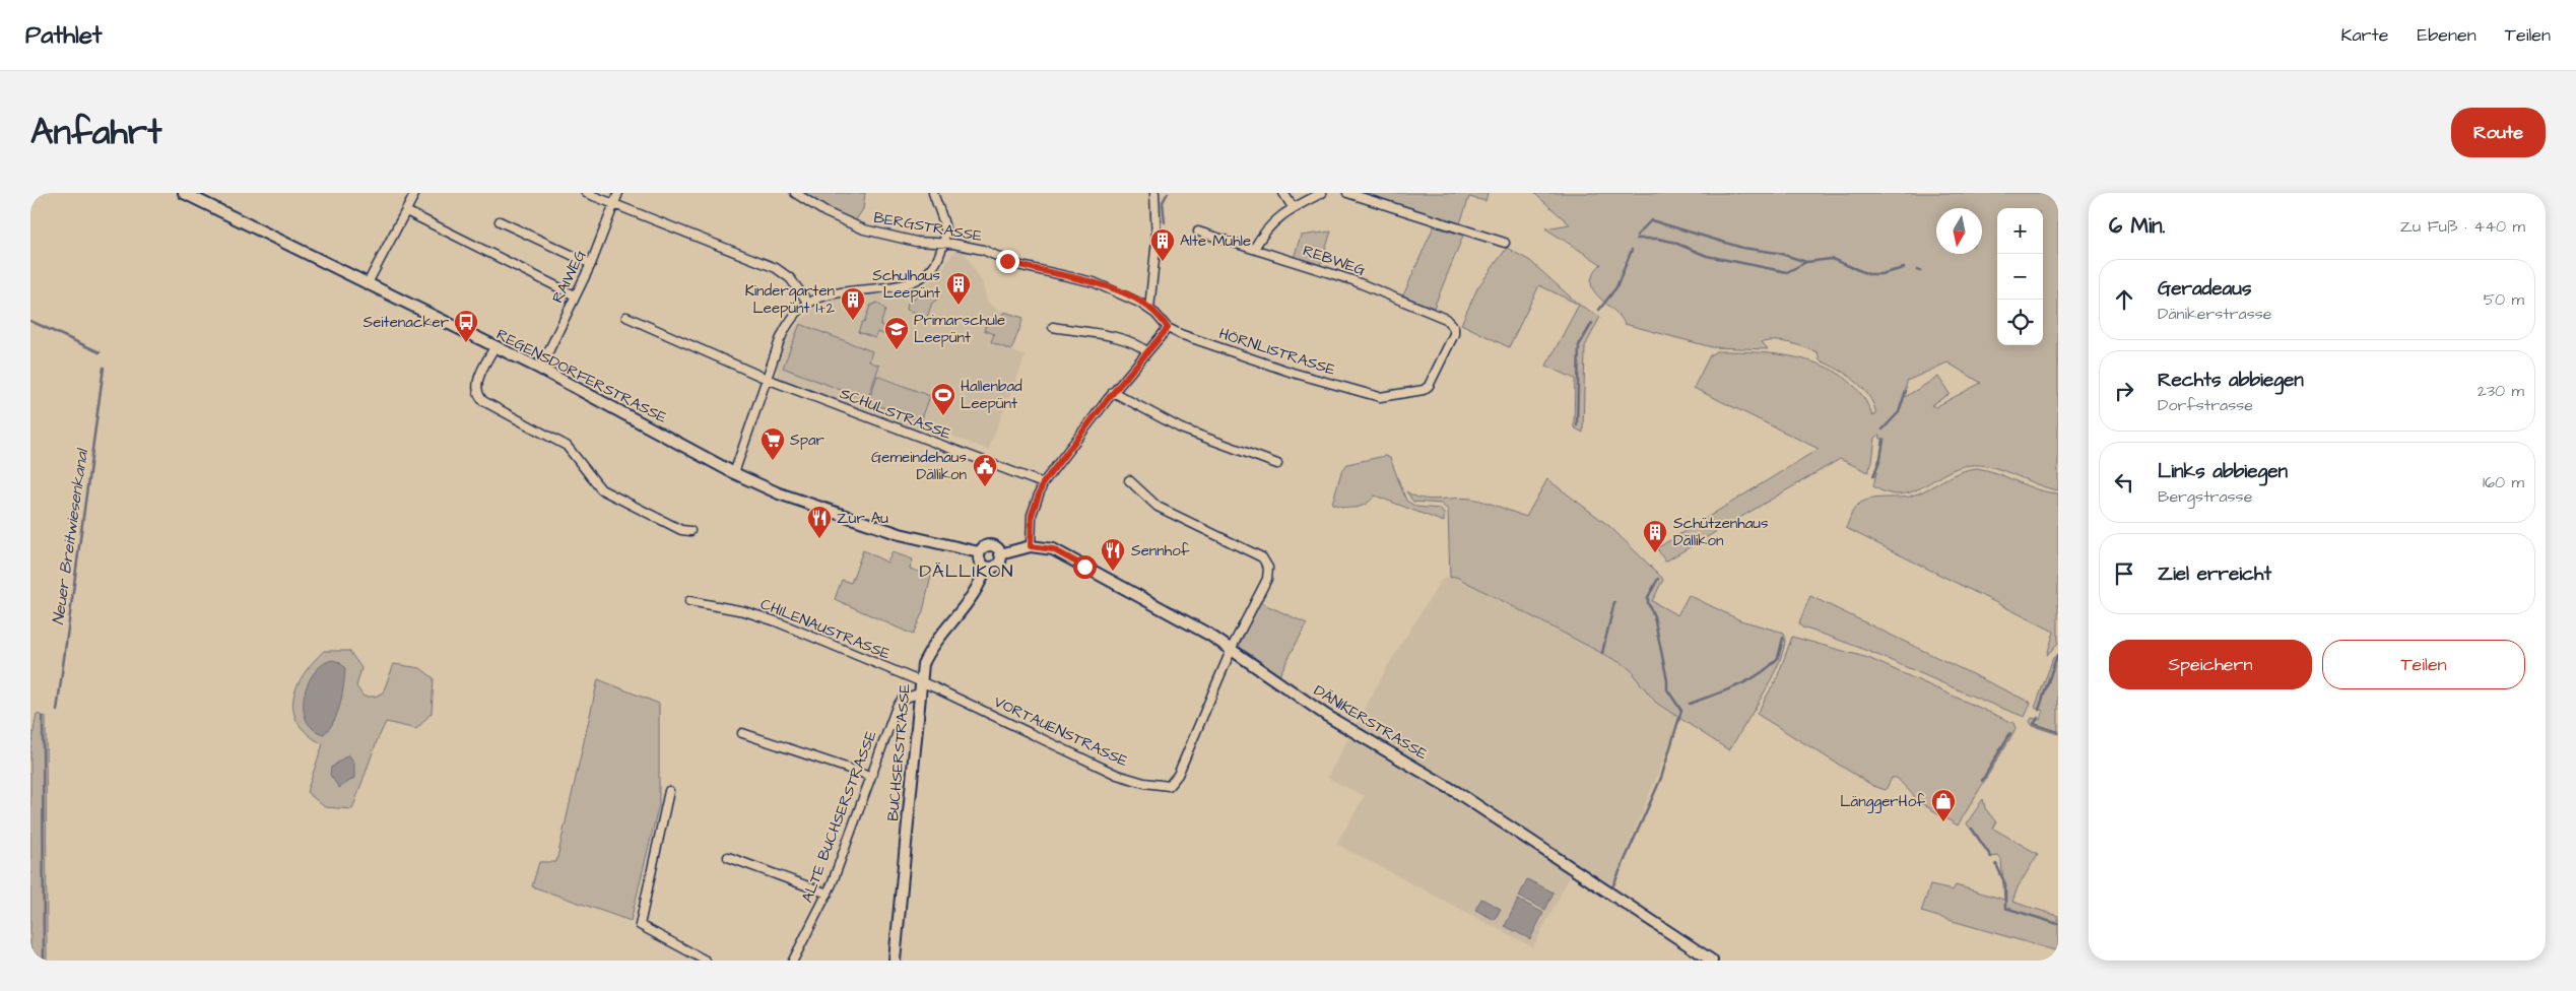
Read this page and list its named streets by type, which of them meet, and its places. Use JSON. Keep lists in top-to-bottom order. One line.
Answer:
{"streets":{"street":["BERGSTRASSE","REBWEG","RAIWEG","HÖRNLISTRASSE","REGENSDORFERSTRASSE","SCHULSTRASSE","CHILENAUSTRASSE","DÄNIKERSTRASSE","VORTAUENSTRASSE","BUCHSERSTRASSE","ALTE BUCHSERSTRASSE"]},"crossings":[["BERGSTRASSE","HÖRNLISTRASSE"],["REBWEG","HÖRNLISTRASSE"],["RAIWEG","REGENSDORFERSTRASSE"],["REGENSDORFERSTRASSE","DÄNIKERSTRASSE"],["REGENSDORFERSTRASSE","BUCHSERSTRASSE"],["CHILENAUSTRASSE","VORTAUENSTRASSE"],["CHILENAUSTRASSE","BUCHSERSTRASSE"],["DÄNIKERSTRASSE","VORTAUENSTRASSE"],["DÄNIKERSTRASSE","BUCHSERSTRASSE"],["VORTAUENSTRASSE","BUCHSERSTRASSE"],["BUCHSERSTRASSE","ALTE BUCHSERSTRASSE"]],"districts":["DÄLLIKON"],"water":["Neuer Breitwiesenkanal"],"places":{"building":["Alte Mühle","Schulhaus Leepünt","Kindergarten Leepünt 1+2","Schützenhaus Dällikon"],"bus stop":["Seitenacker"],"school or university":["Primarschule Leepünt"],"sports":["Hallenbad Leepünt"],"supermarket":["Spar"],"public building":["Gemeindehaus Dällikon"],"restaurant":["Zur Au","Sennhof"],"shop":["LänggerHof"]},"north":"bottom","page":{"header":"Pathlet","nav":["Karte","Ebenen","Teilen"],"title":"Anfahrt","buttons":["Route",["Speichern","Teilen"]],"heading":["6 Min.","Zu Fuß · 440 m"],"map_buttons":["+","−"],"list":[["Geradeaus","Dänikerstrasse","50 m"],["Rechts abbiegen","Dorfstrasse","230 m"],["Links abbiegen","Bergstrasse","160 m"],"Ziel erreicht"]}}
